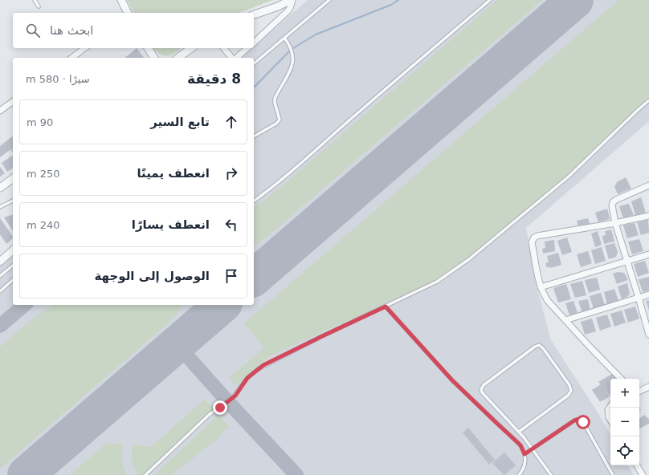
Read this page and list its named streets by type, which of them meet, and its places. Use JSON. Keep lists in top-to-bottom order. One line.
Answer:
{"page":{"search":"ابحث هنا","heading":["8 دقيقة","سيرًا · 580 m"],"list":[["تابع السير","90 m"],["انعطف يمينًا","250 m"],["انعطف يسارًا","240 m"],"الوصول إلى الوجهة"],"map_buttons":["+","−"]}}
